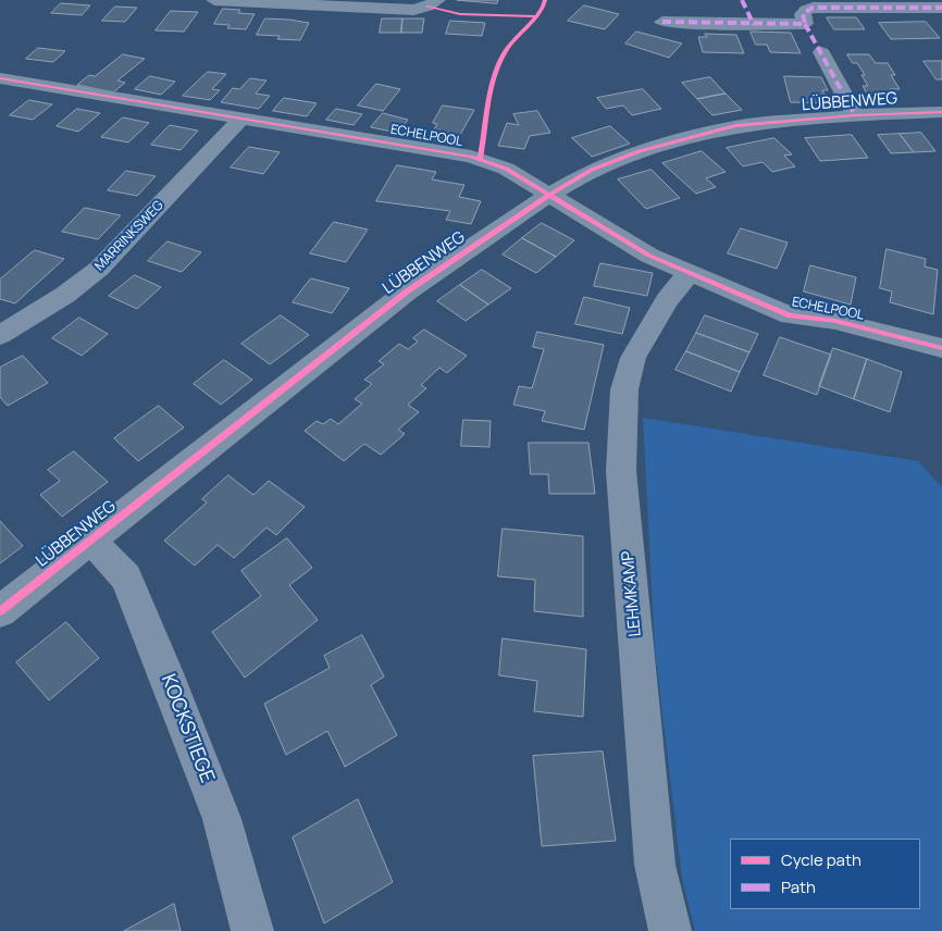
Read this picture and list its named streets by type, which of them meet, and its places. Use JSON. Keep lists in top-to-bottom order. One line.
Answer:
{"streets":{"street":["LÜBBENWEG","ECHELPOOL","MARRINKSWEG","LEHMKAMP","KOCKSTIEGE"]},"crossings":[["LÜBBENWEG","ECHELPOOL"],["LÜBBENWEG","KOCKSTIEGE"],["ECHELPOOL","MARRINKSWEG"],["ECHELPOOL","LEHMKAMP"]],"legend":["Cycle path","Path"]}
